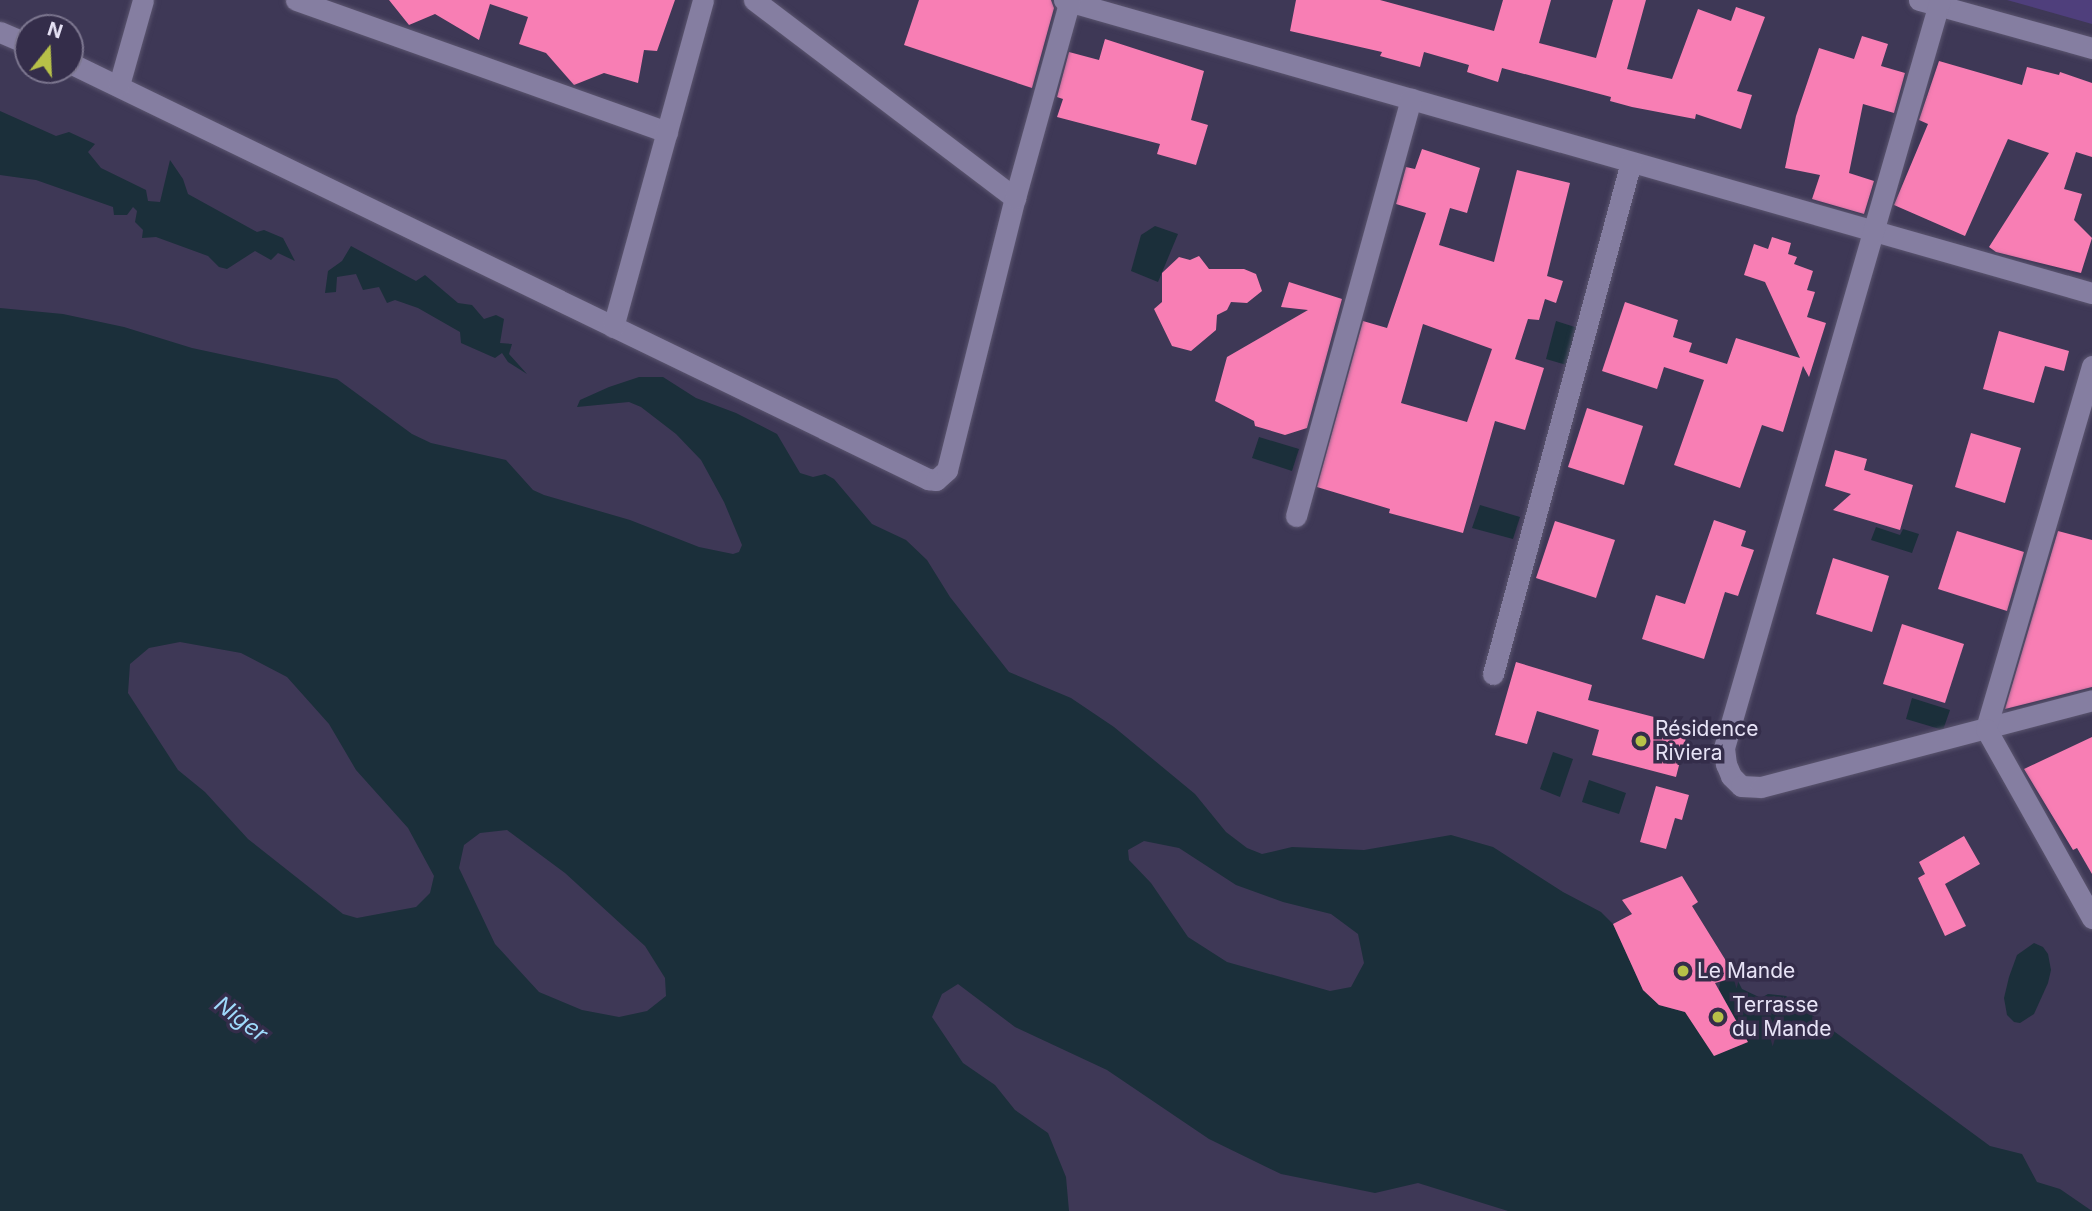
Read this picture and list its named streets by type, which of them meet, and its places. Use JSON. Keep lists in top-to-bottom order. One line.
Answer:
{"water":["Niger"],"places":["Résidence Riviera","Le Mande","Terrasse du Mande"],"north":"top"}
